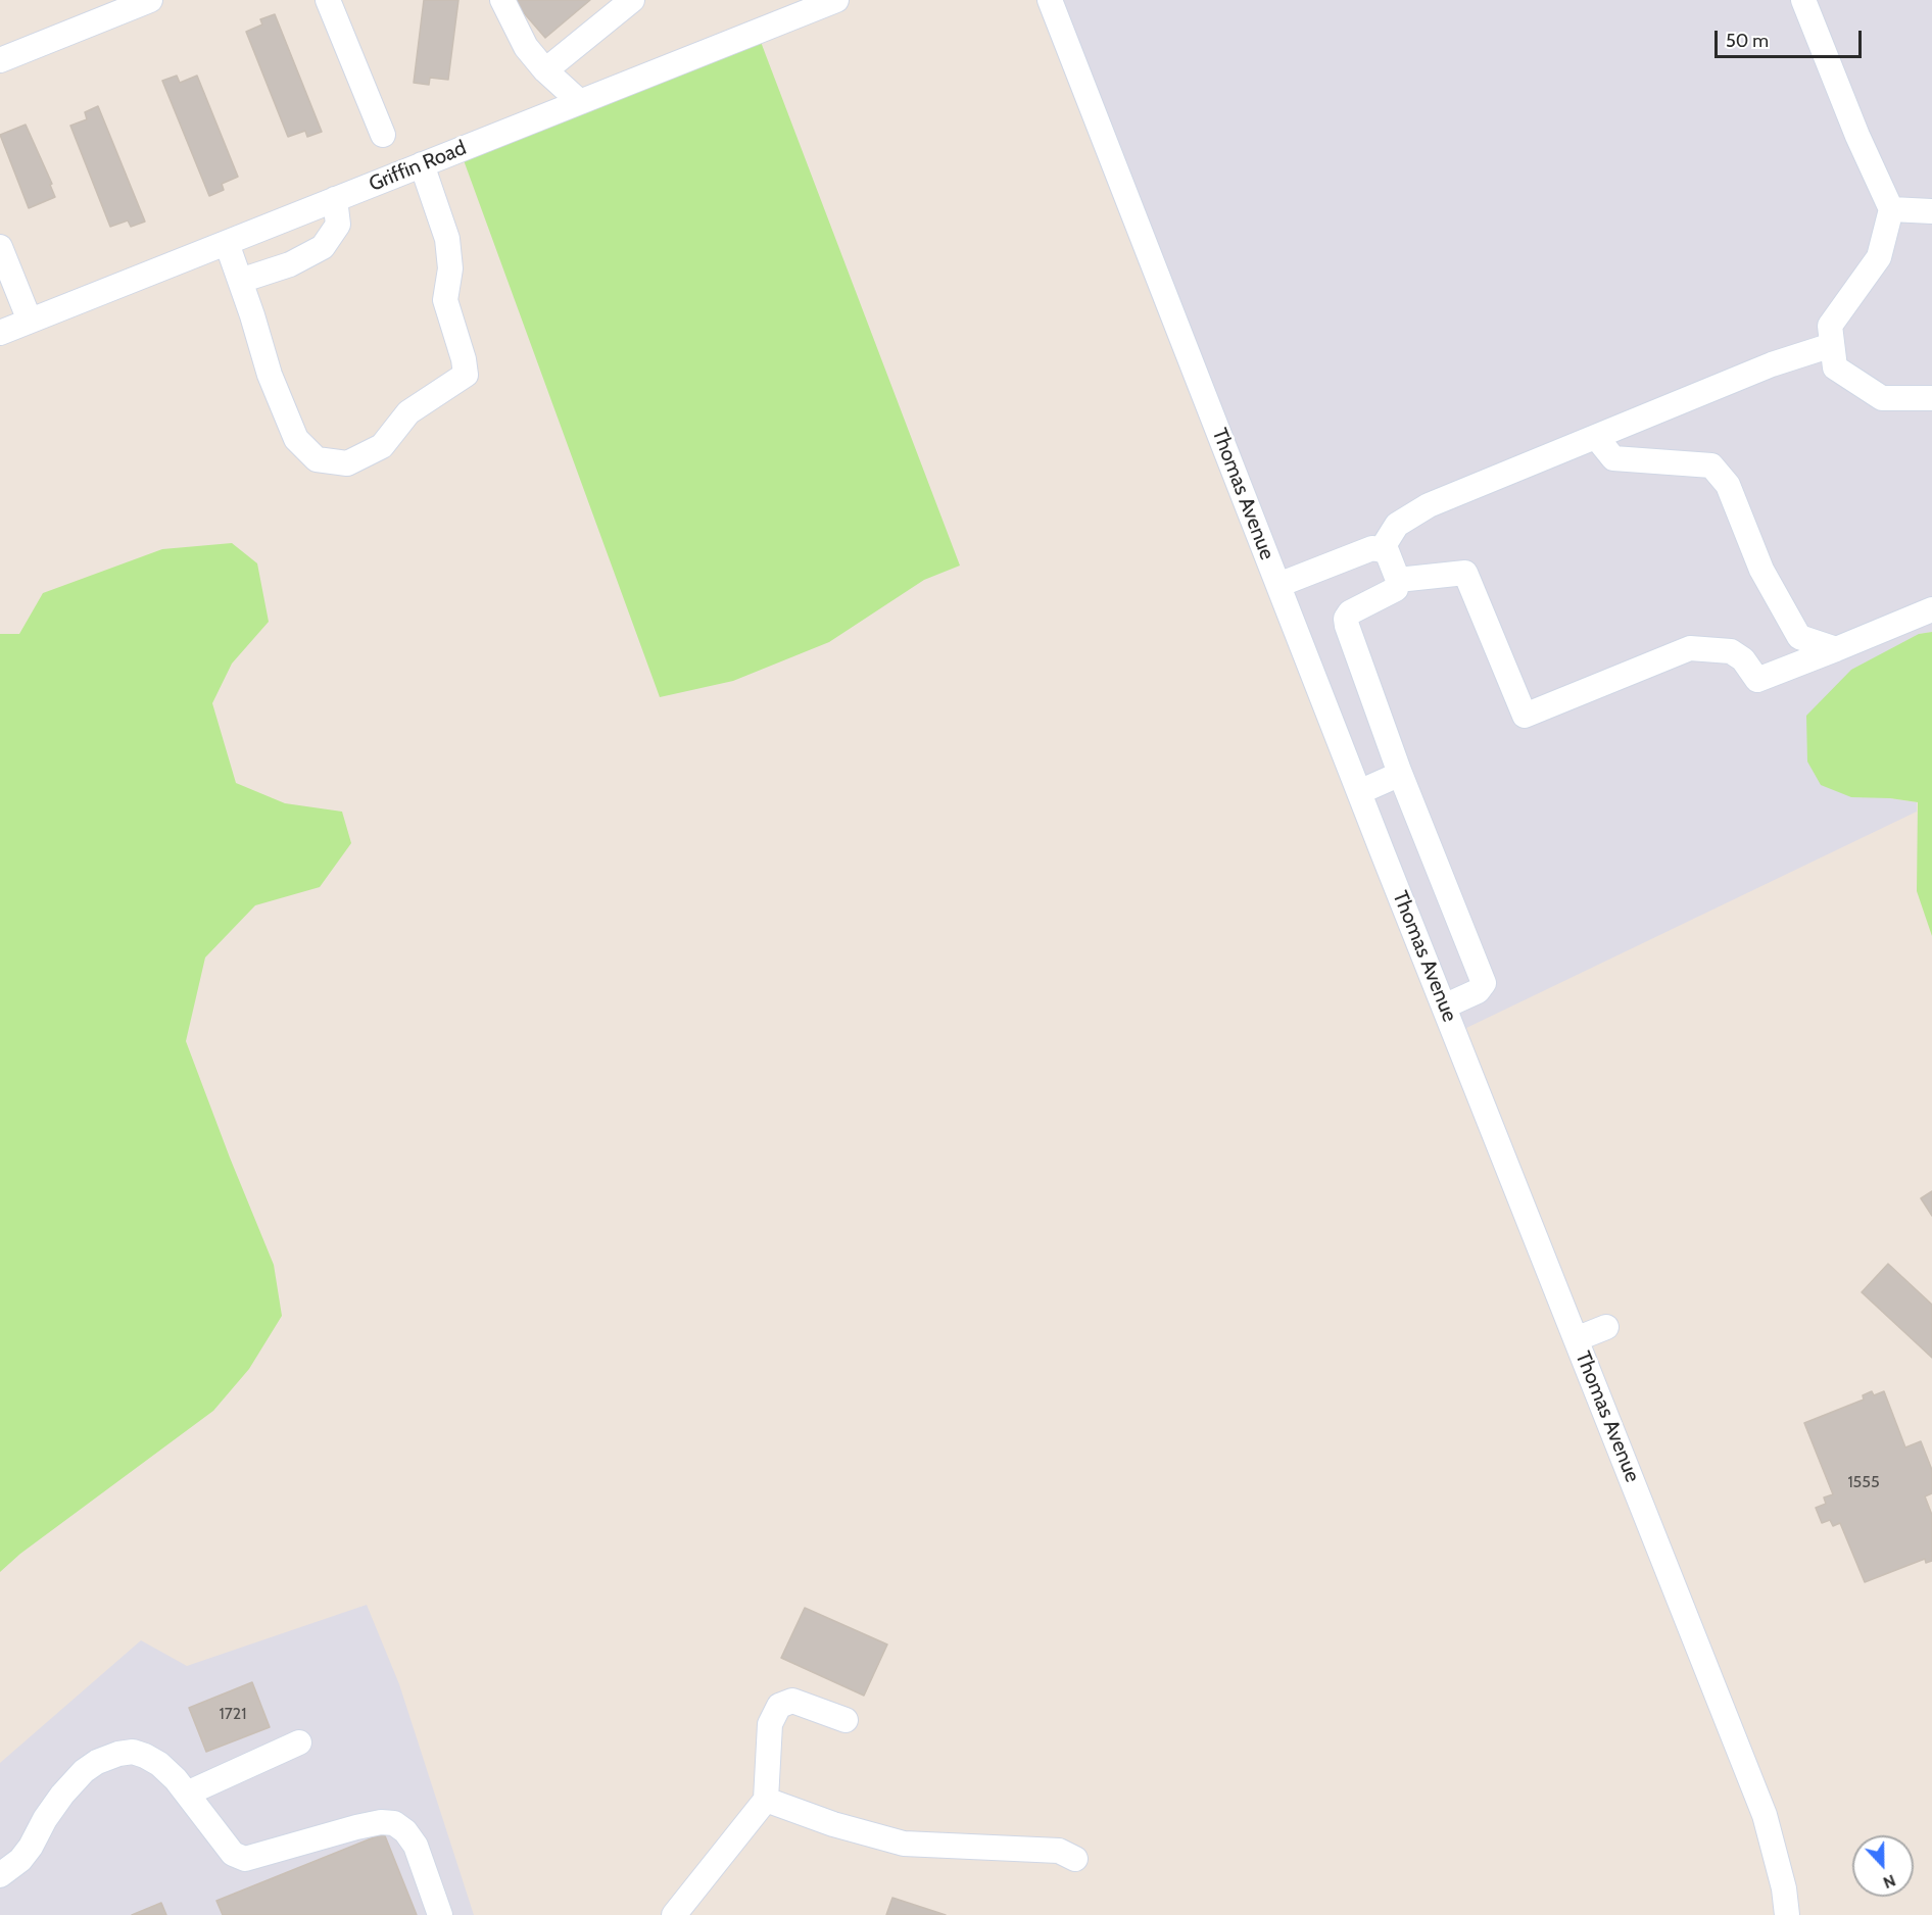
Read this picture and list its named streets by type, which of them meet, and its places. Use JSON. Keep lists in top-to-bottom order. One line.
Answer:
{"streets":{"street":["Griffin Road","Thomas Avenue"]},"house_numbers":["1555","1721"],"scale_bar":"50 m","north":"bottom"}
